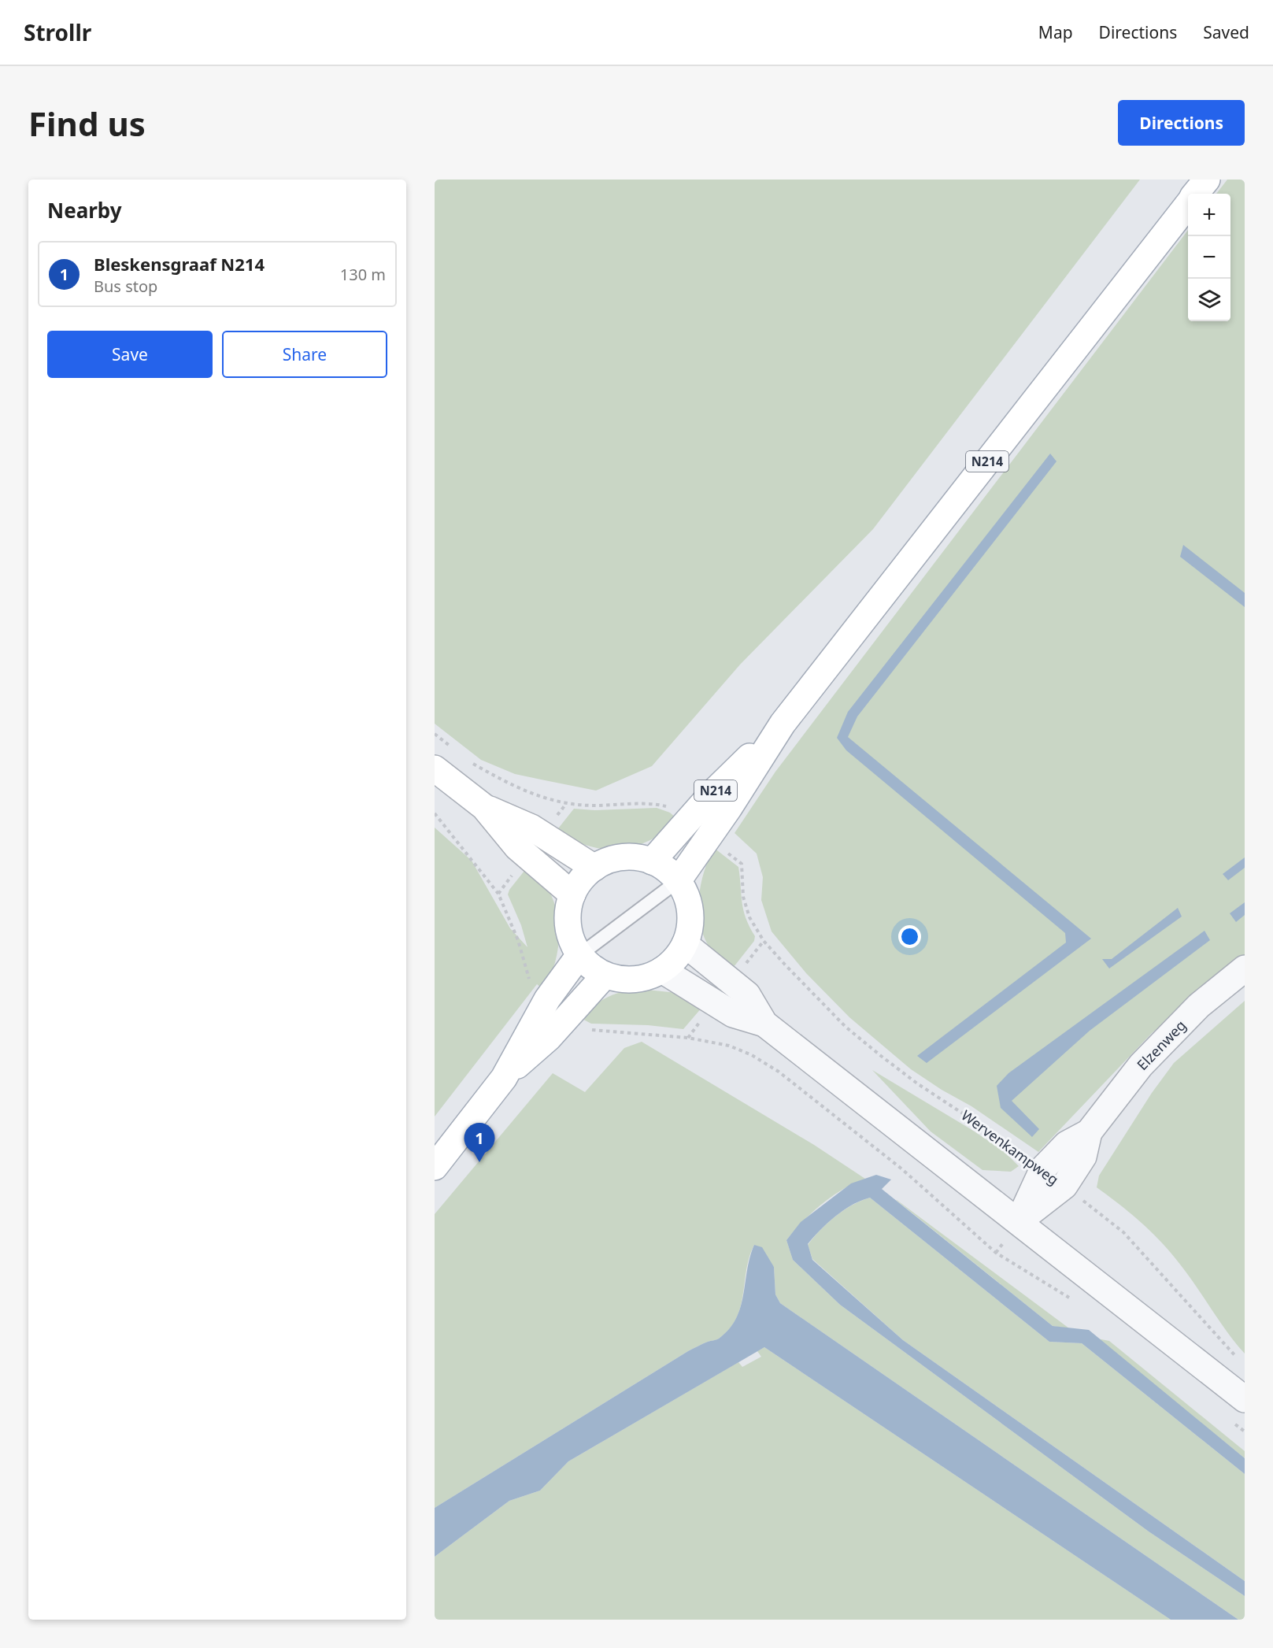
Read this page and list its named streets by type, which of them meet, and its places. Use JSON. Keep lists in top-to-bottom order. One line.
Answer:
{"streets":{"main road":["N214"],"street":["Elzenweg"],"path":["Wervenkampweg"]},"crossings":[["N214","Wervenkampweg"],["Elzenweg","Wervenkampweg"]],"page":{"header":"Strollr","nav":["Map","Directions","Saved"],"buttons":["Directions",["Save","Share"]],"title":"Find us","heading":"Nearby","map_buttons":["+","−"],"list":[{"mark":"1","name":"Bleskensgraaf N214","note":"Bus stop","value":"130 m"}],"pins":"1"}}
